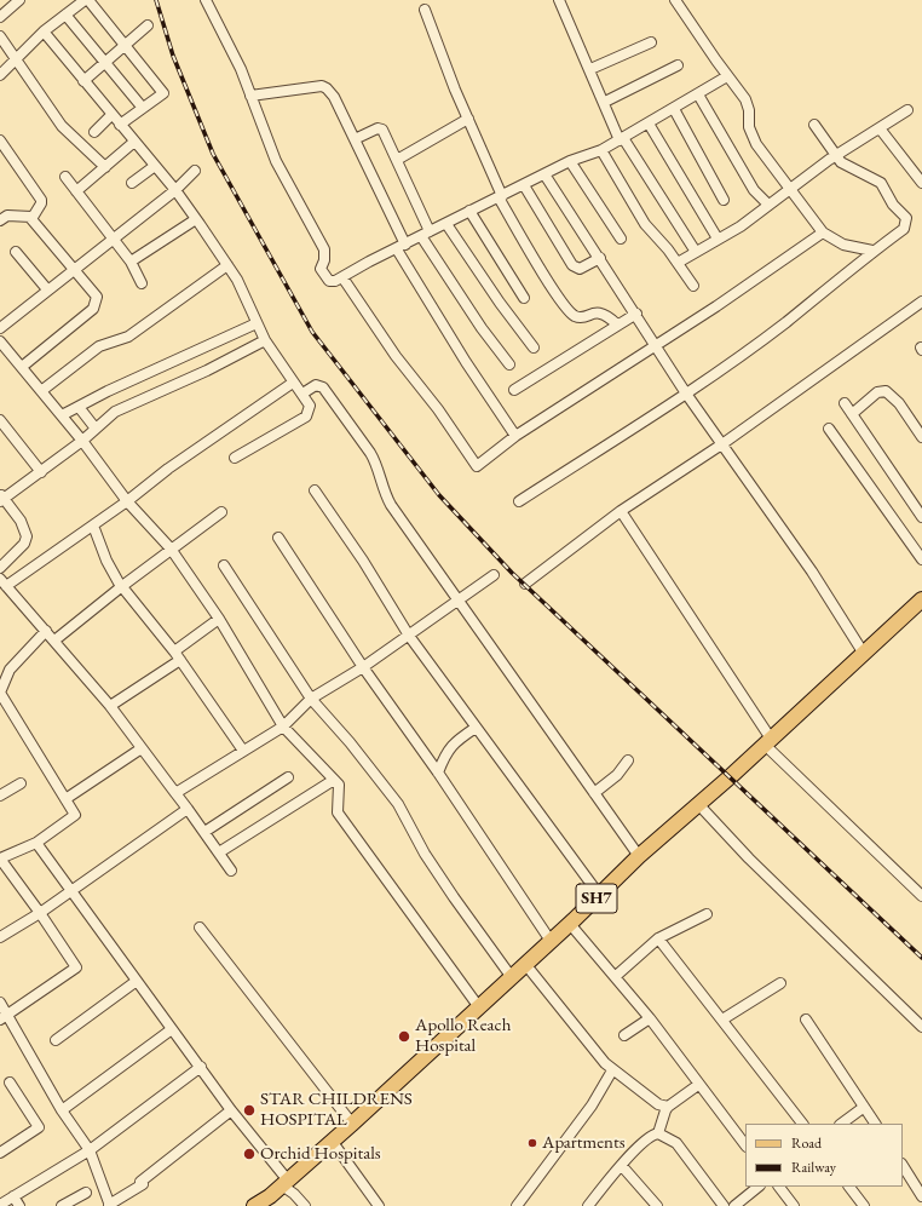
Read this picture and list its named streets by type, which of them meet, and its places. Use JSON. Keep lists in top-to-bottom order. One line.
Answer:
{"streets":{"main road":["SH7"]},"places":["Apollo Reach Hospital","STAR CHILDRENS HOSPITAL","Apartments","Orchid Hospitals"],"legend":["Road","Railway"]}
